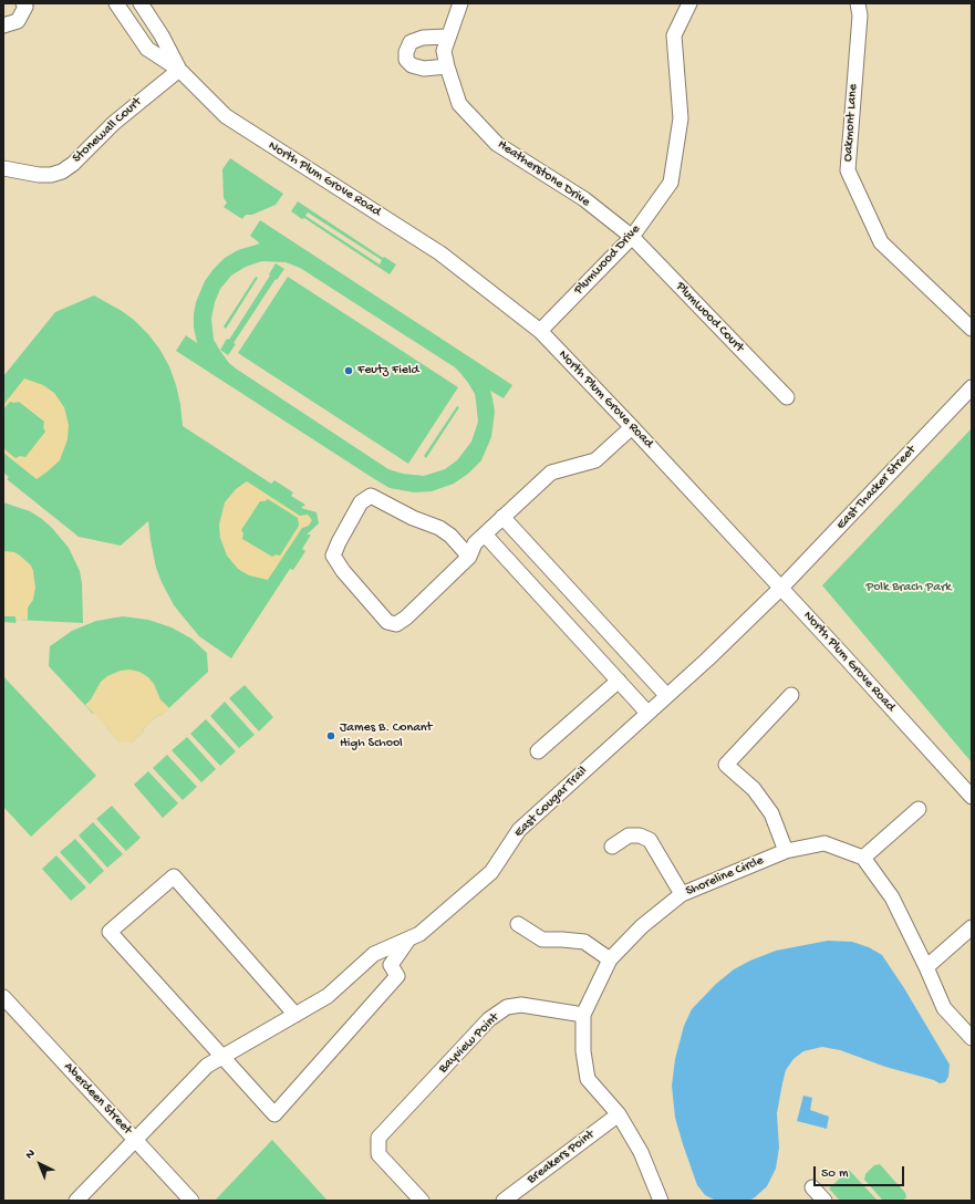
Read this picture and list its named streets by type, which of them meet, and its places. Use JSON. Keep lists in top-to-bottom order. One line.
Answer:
{"streets":{"street":["Oakmont Lane","Stonewall Court","Heatherstone Drive","North Plum Grove Road","Plumwood Drive","Plumwood Court","East Thacker Street","East Cougar Trail","Shoreline Circle","Bayview Point","Aberdeen Street","Breakers Point"]},"crossings":[["Stonewall Court","North Plum Grove Road"],["Heatherstone Drive","Plumwood Drive"],["Heatherstone Drive","Plumwood Court"],["North Plum Grove Road","Plumwood Drive"],["North Plum Grove Road","East Thacker Street"],["North Plum Grove Road","East Cougar Trail"],["Plumwood Drive","Plumwood Court"],["East Thacker Street","East Cougar Trail"],["Shoreline Circle","Bayview Point"],["Shoreline Circle","Breakers Point"]],"parks":["Polk Brach Park"],"places":["Feutz Field","James B. Conant High School"],"scale_bar":"50 m","north":"top left"}
